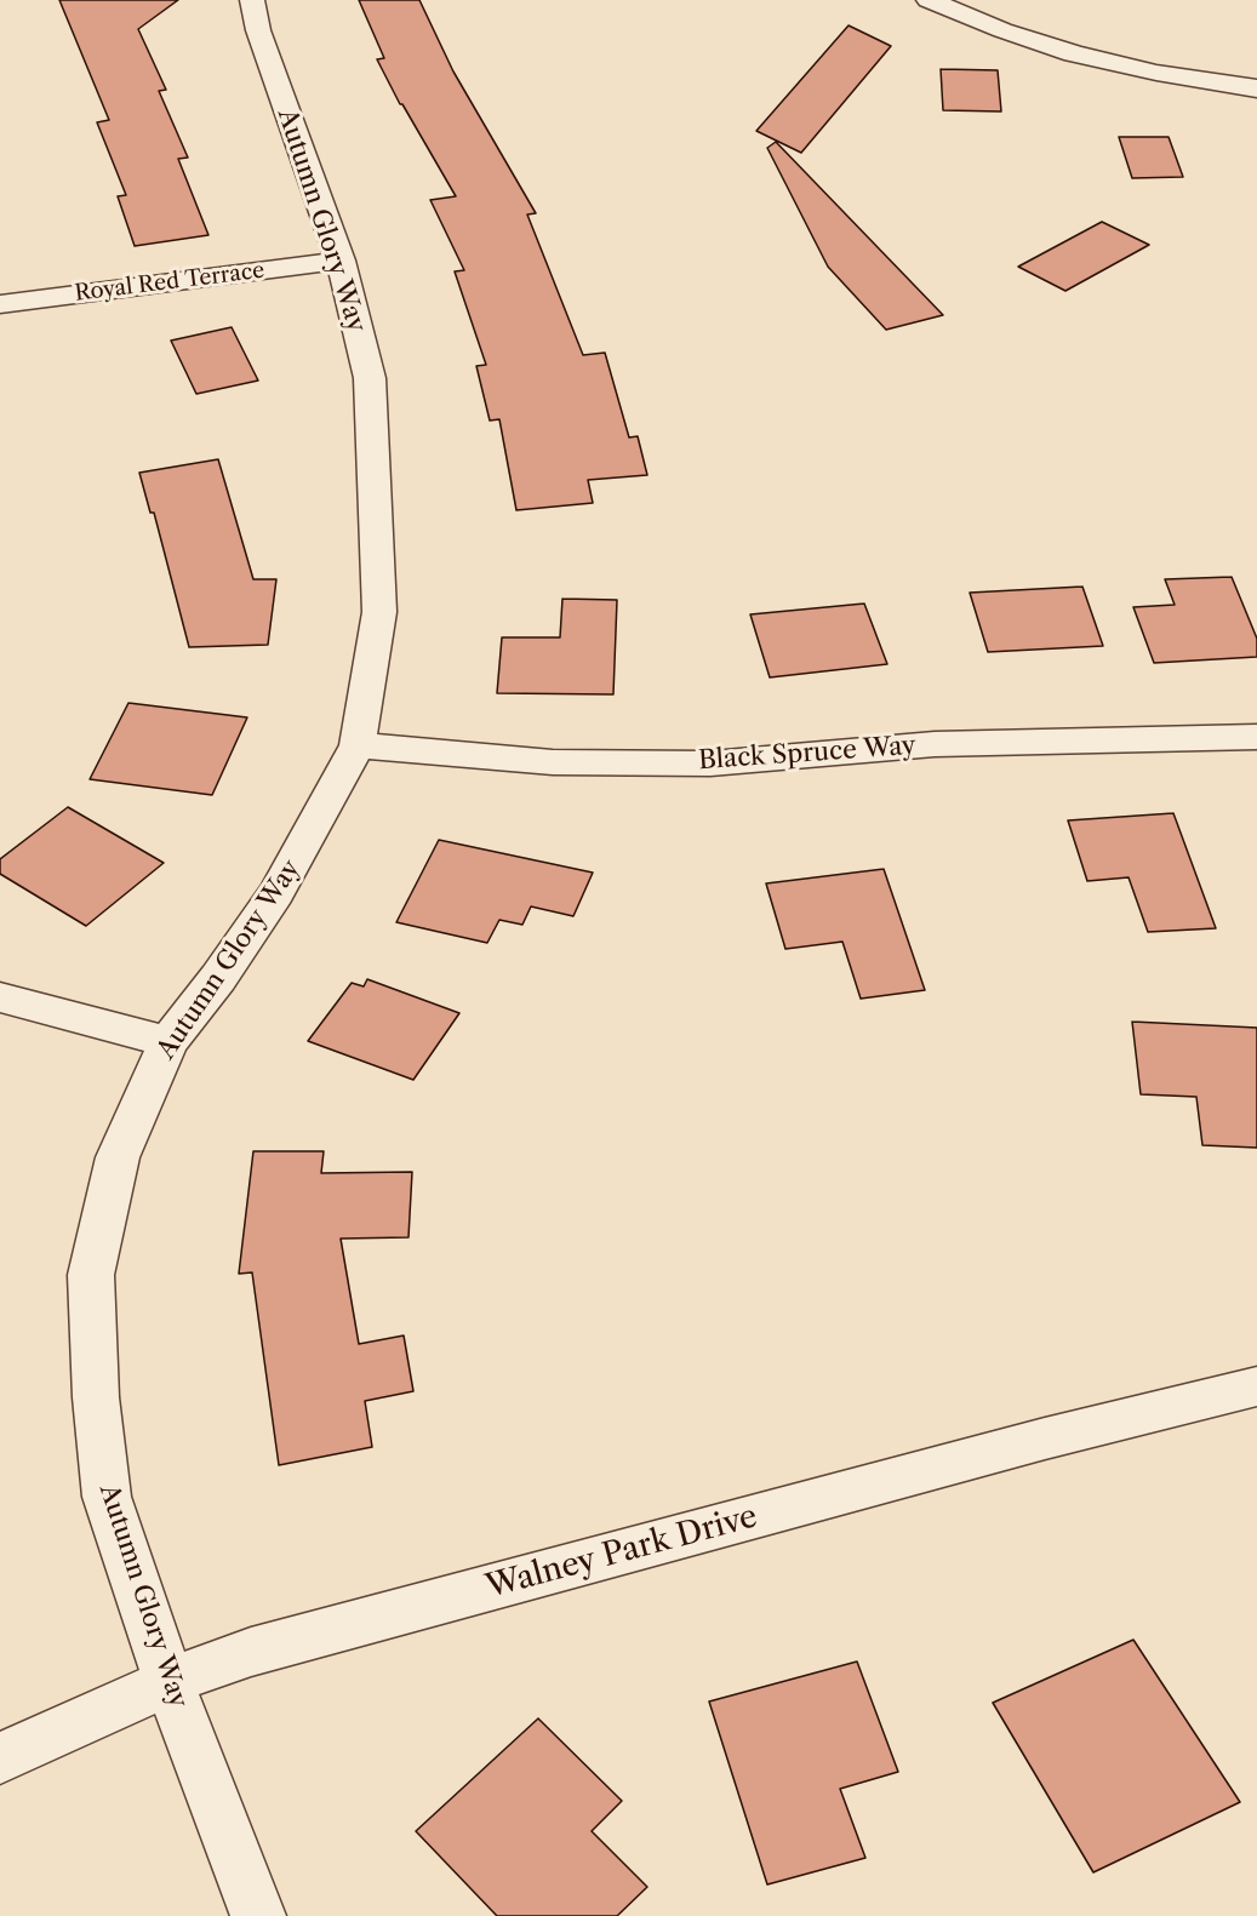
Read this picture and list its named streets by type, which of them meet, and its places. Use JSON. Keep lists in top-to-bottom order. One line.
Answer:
{"streets":{"street":["Autumn Glory Way","Royal Red Terrace","Black Spruce Way","Walney Park Drive"]},"crossings":[["Autumn Glory Way","Royal Red Terrace"],["Autumn Glory Way","Black Spruce Way"],["Autumn Glory Way","Walney Park Drive"]]}
